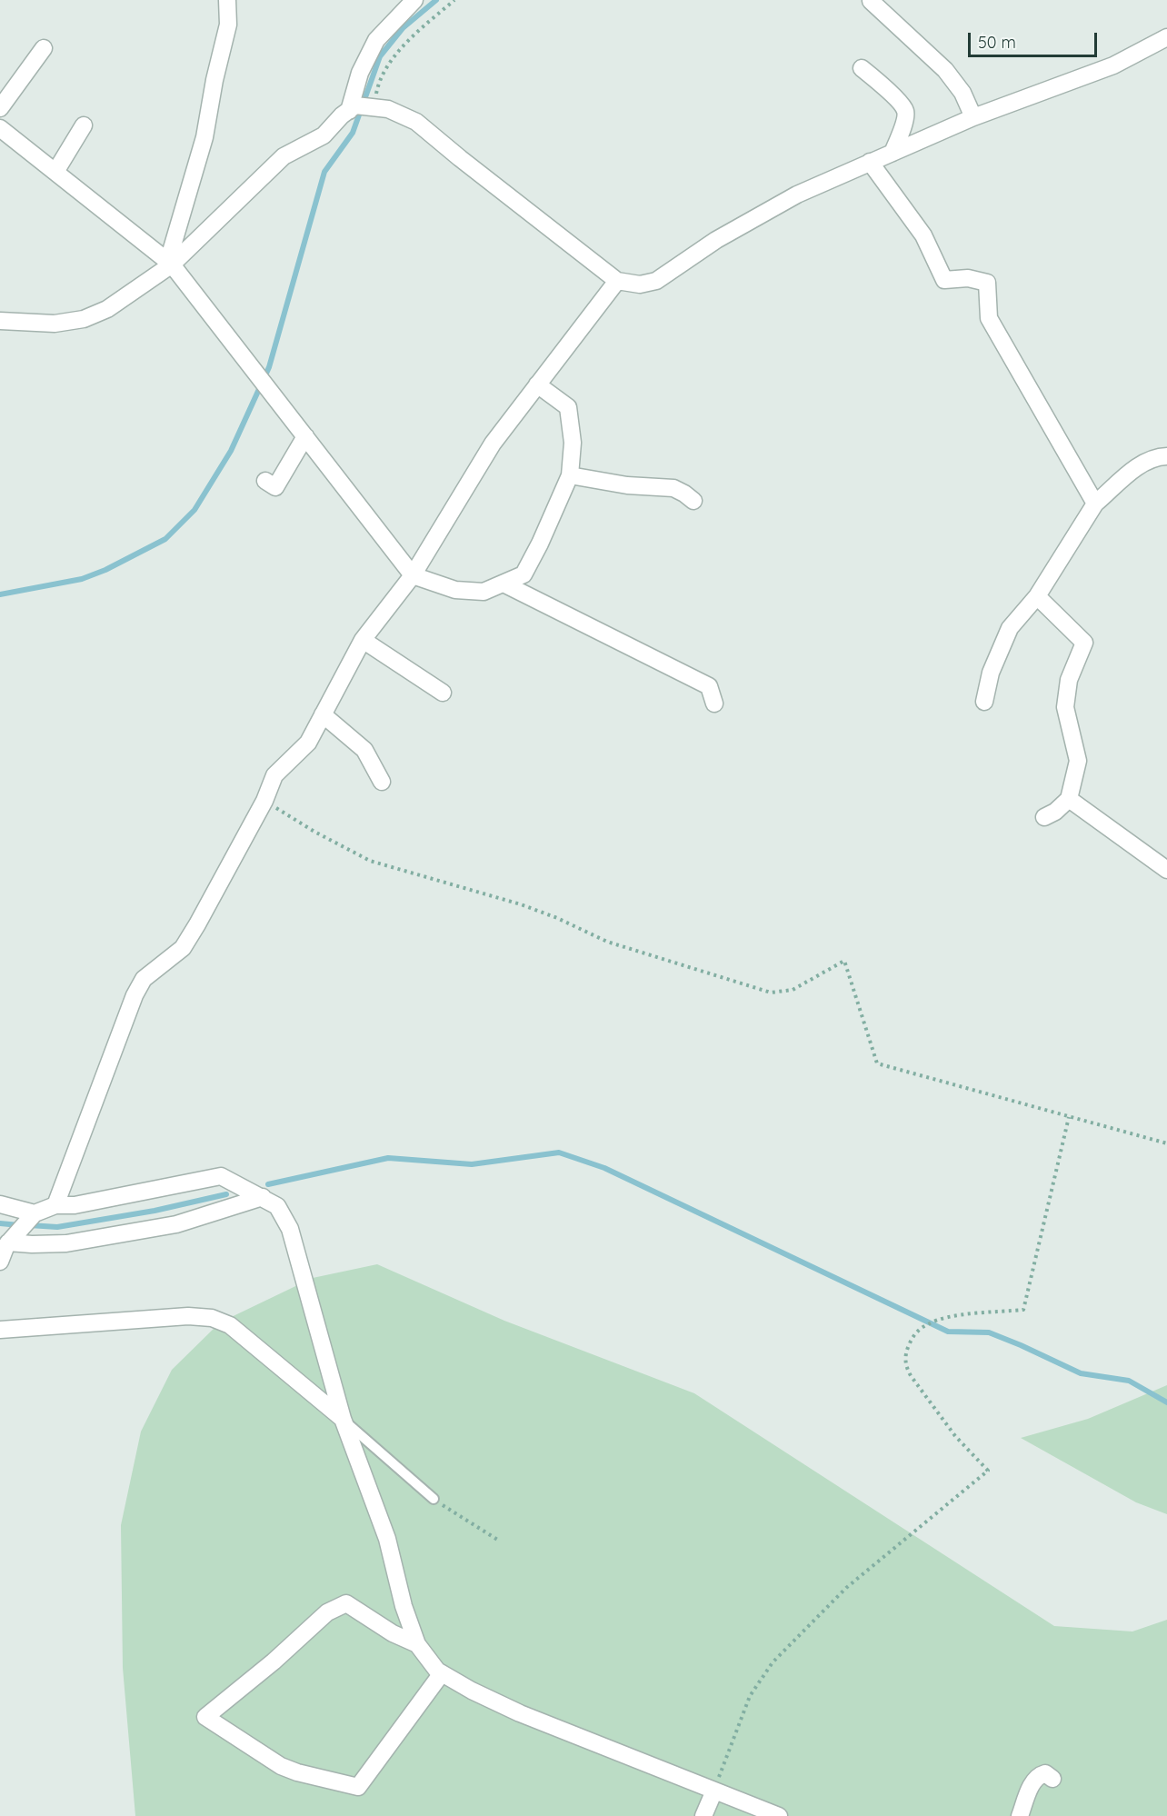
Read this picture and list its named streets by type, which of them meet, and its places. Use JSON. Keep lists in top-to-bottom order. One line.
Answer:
{"scale_bar":"50 m"}
